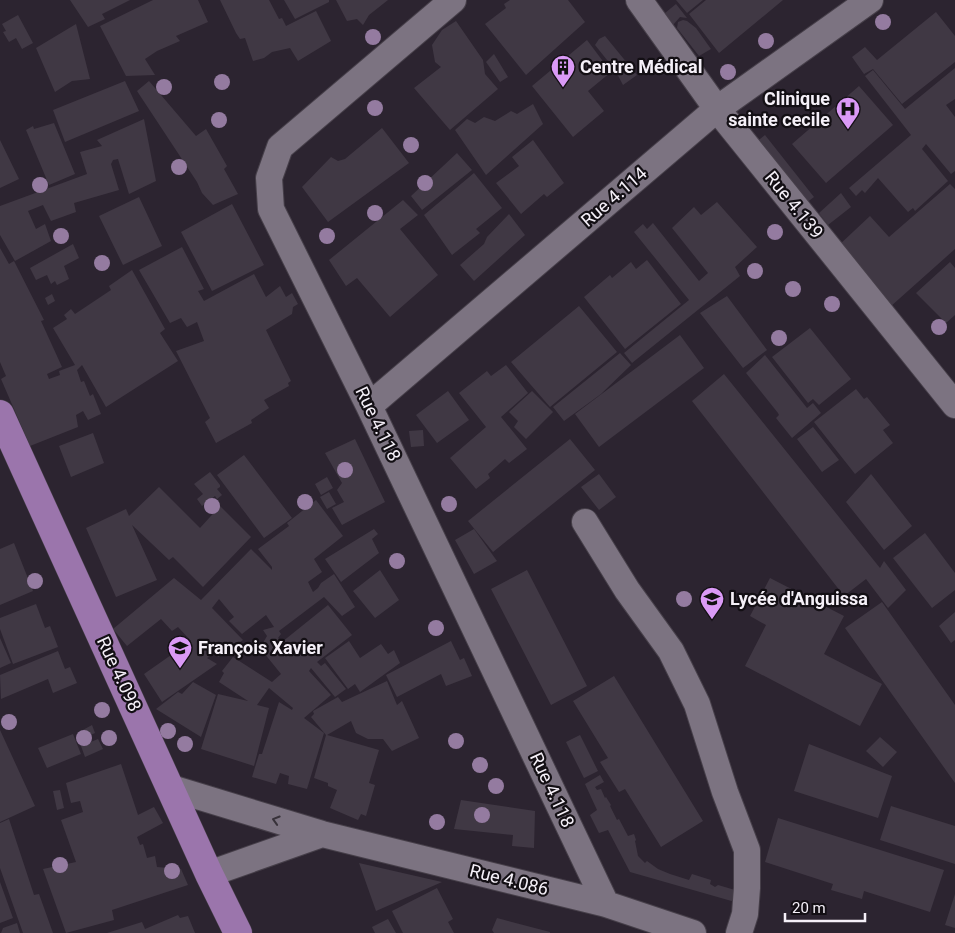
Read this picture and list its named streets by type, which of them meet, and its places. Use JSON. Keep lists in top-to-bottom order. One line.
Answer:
{"streets":{"main road":["Rue 4.098"],"street":["Rue 4.114","Rue 4.139","Rue 4.118","Rue 4.086"]},"crossings":[["Rue 4.114","Rue 4.139"],["Rue 4.114","Rue 4.118"],["Rue 4.118","Rue 4.086"],["Rue 4.098","Rue 4.086"]],"places":{"building":["Centre Médical"],"hospital":["Clinique sainte cecile"],"school or university":["Lycée d'Anguissa","François Xavier"]},"scale_bar":"20 m"}
